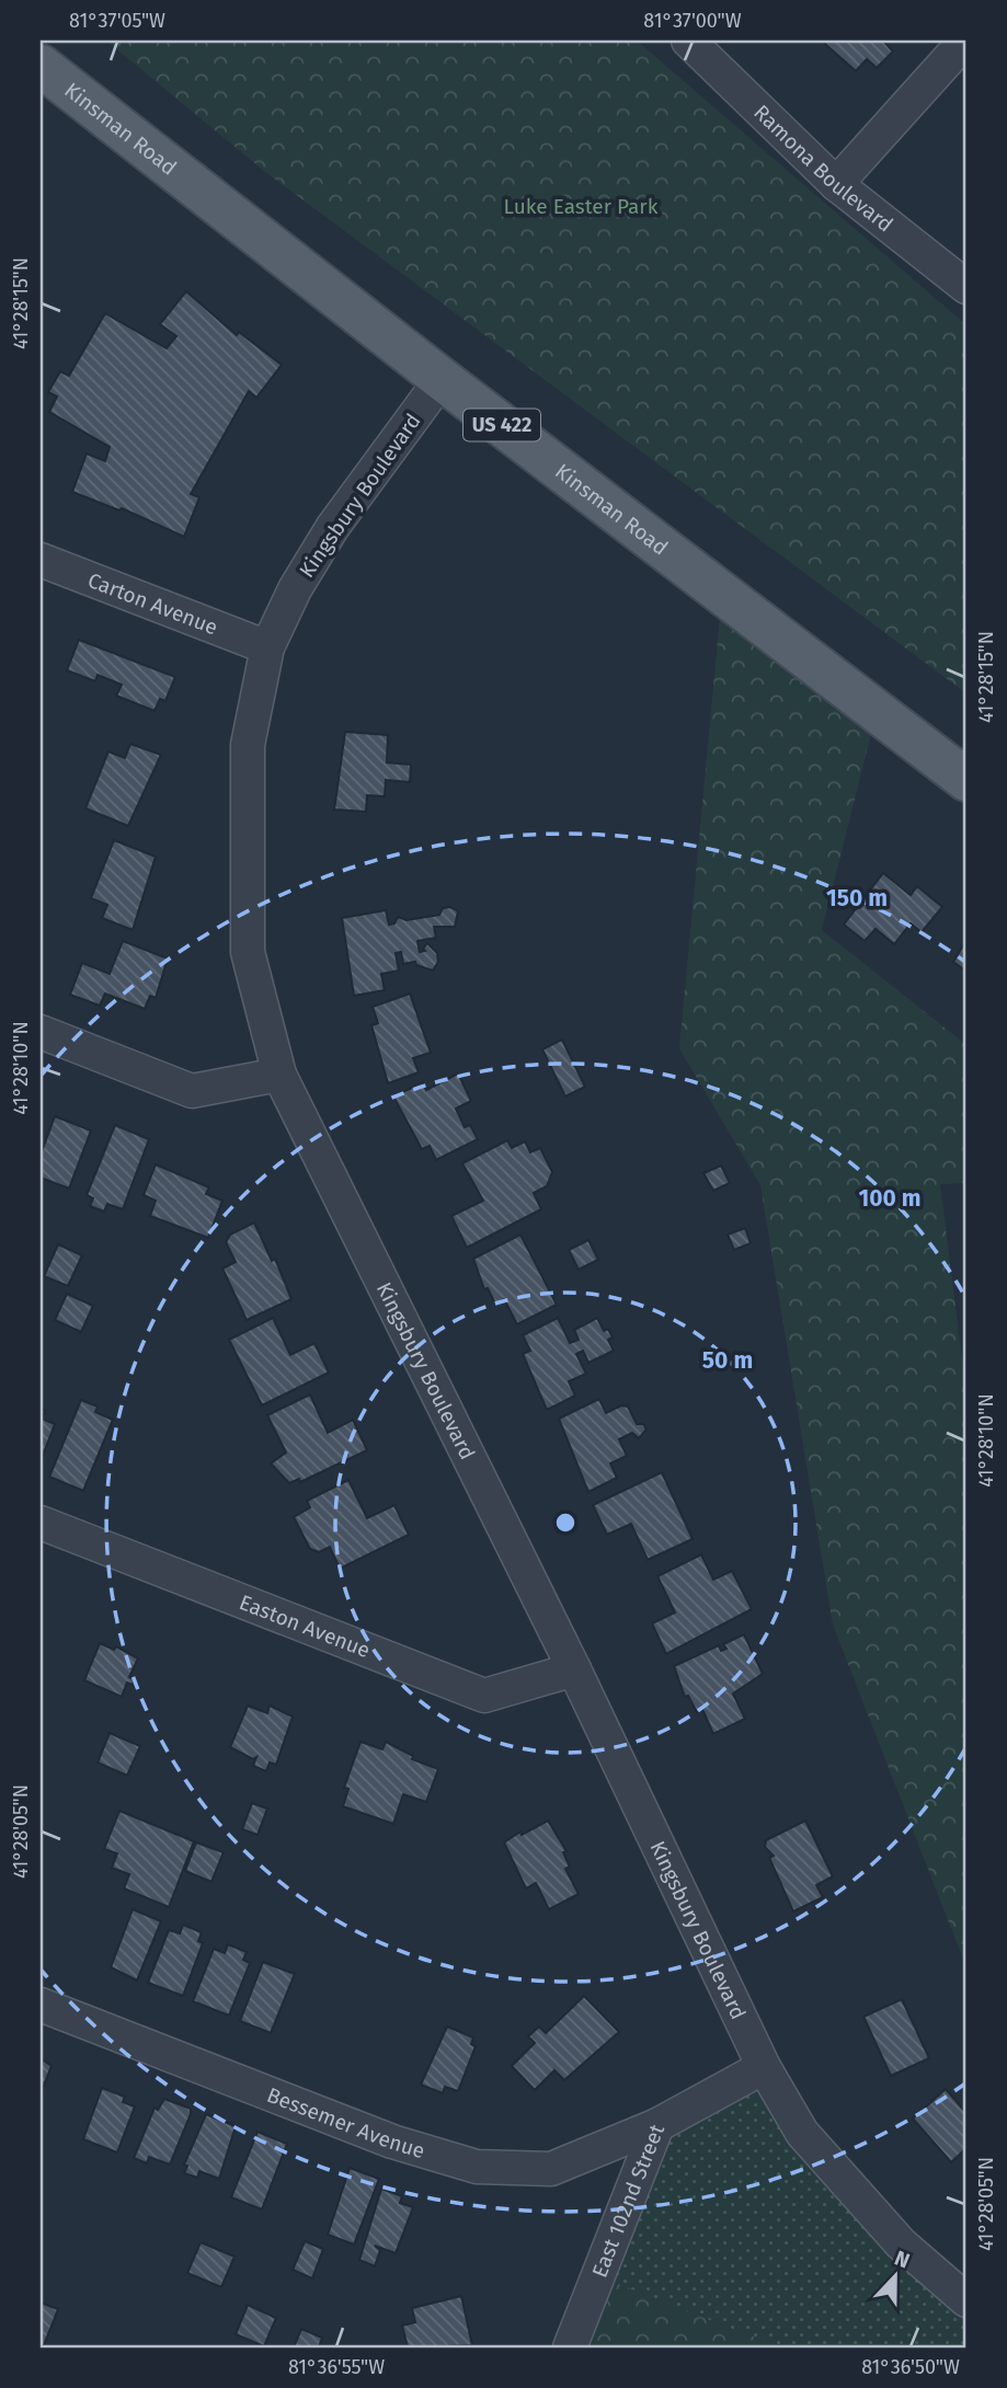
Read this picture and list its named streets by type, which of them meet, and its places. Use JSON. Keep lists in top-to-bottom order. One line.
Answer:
{"streets":{"main road":["Kinsman Road","US 422"],"street":["Ramona Boulevard","Kingsbury Boulevard","Carton Avenue","Easton Avenue","Bessemer Avenue","East 102nd Street"]},"crossings":[["Kinsman Road","Kingsbury Boulevard"],["Kingsbury Boulevard","Carton Avenue"],["Kingsbury Boulevard","Easton Avenue"],["Kingsbury Boulevard","East 102nd Street"],["Bessemer Avenue","East 102nd Street"]],"parks":["Luke Easter Park"],"north":"top","coordinates":["81°37'05\"W","81°37'00\"W","41°28'15\"N","41°28'10\"N","41°28'05\"N","81°36'55\"W","81°36'50\"W"],"rings":["150 m","100 m","50 m"]}
